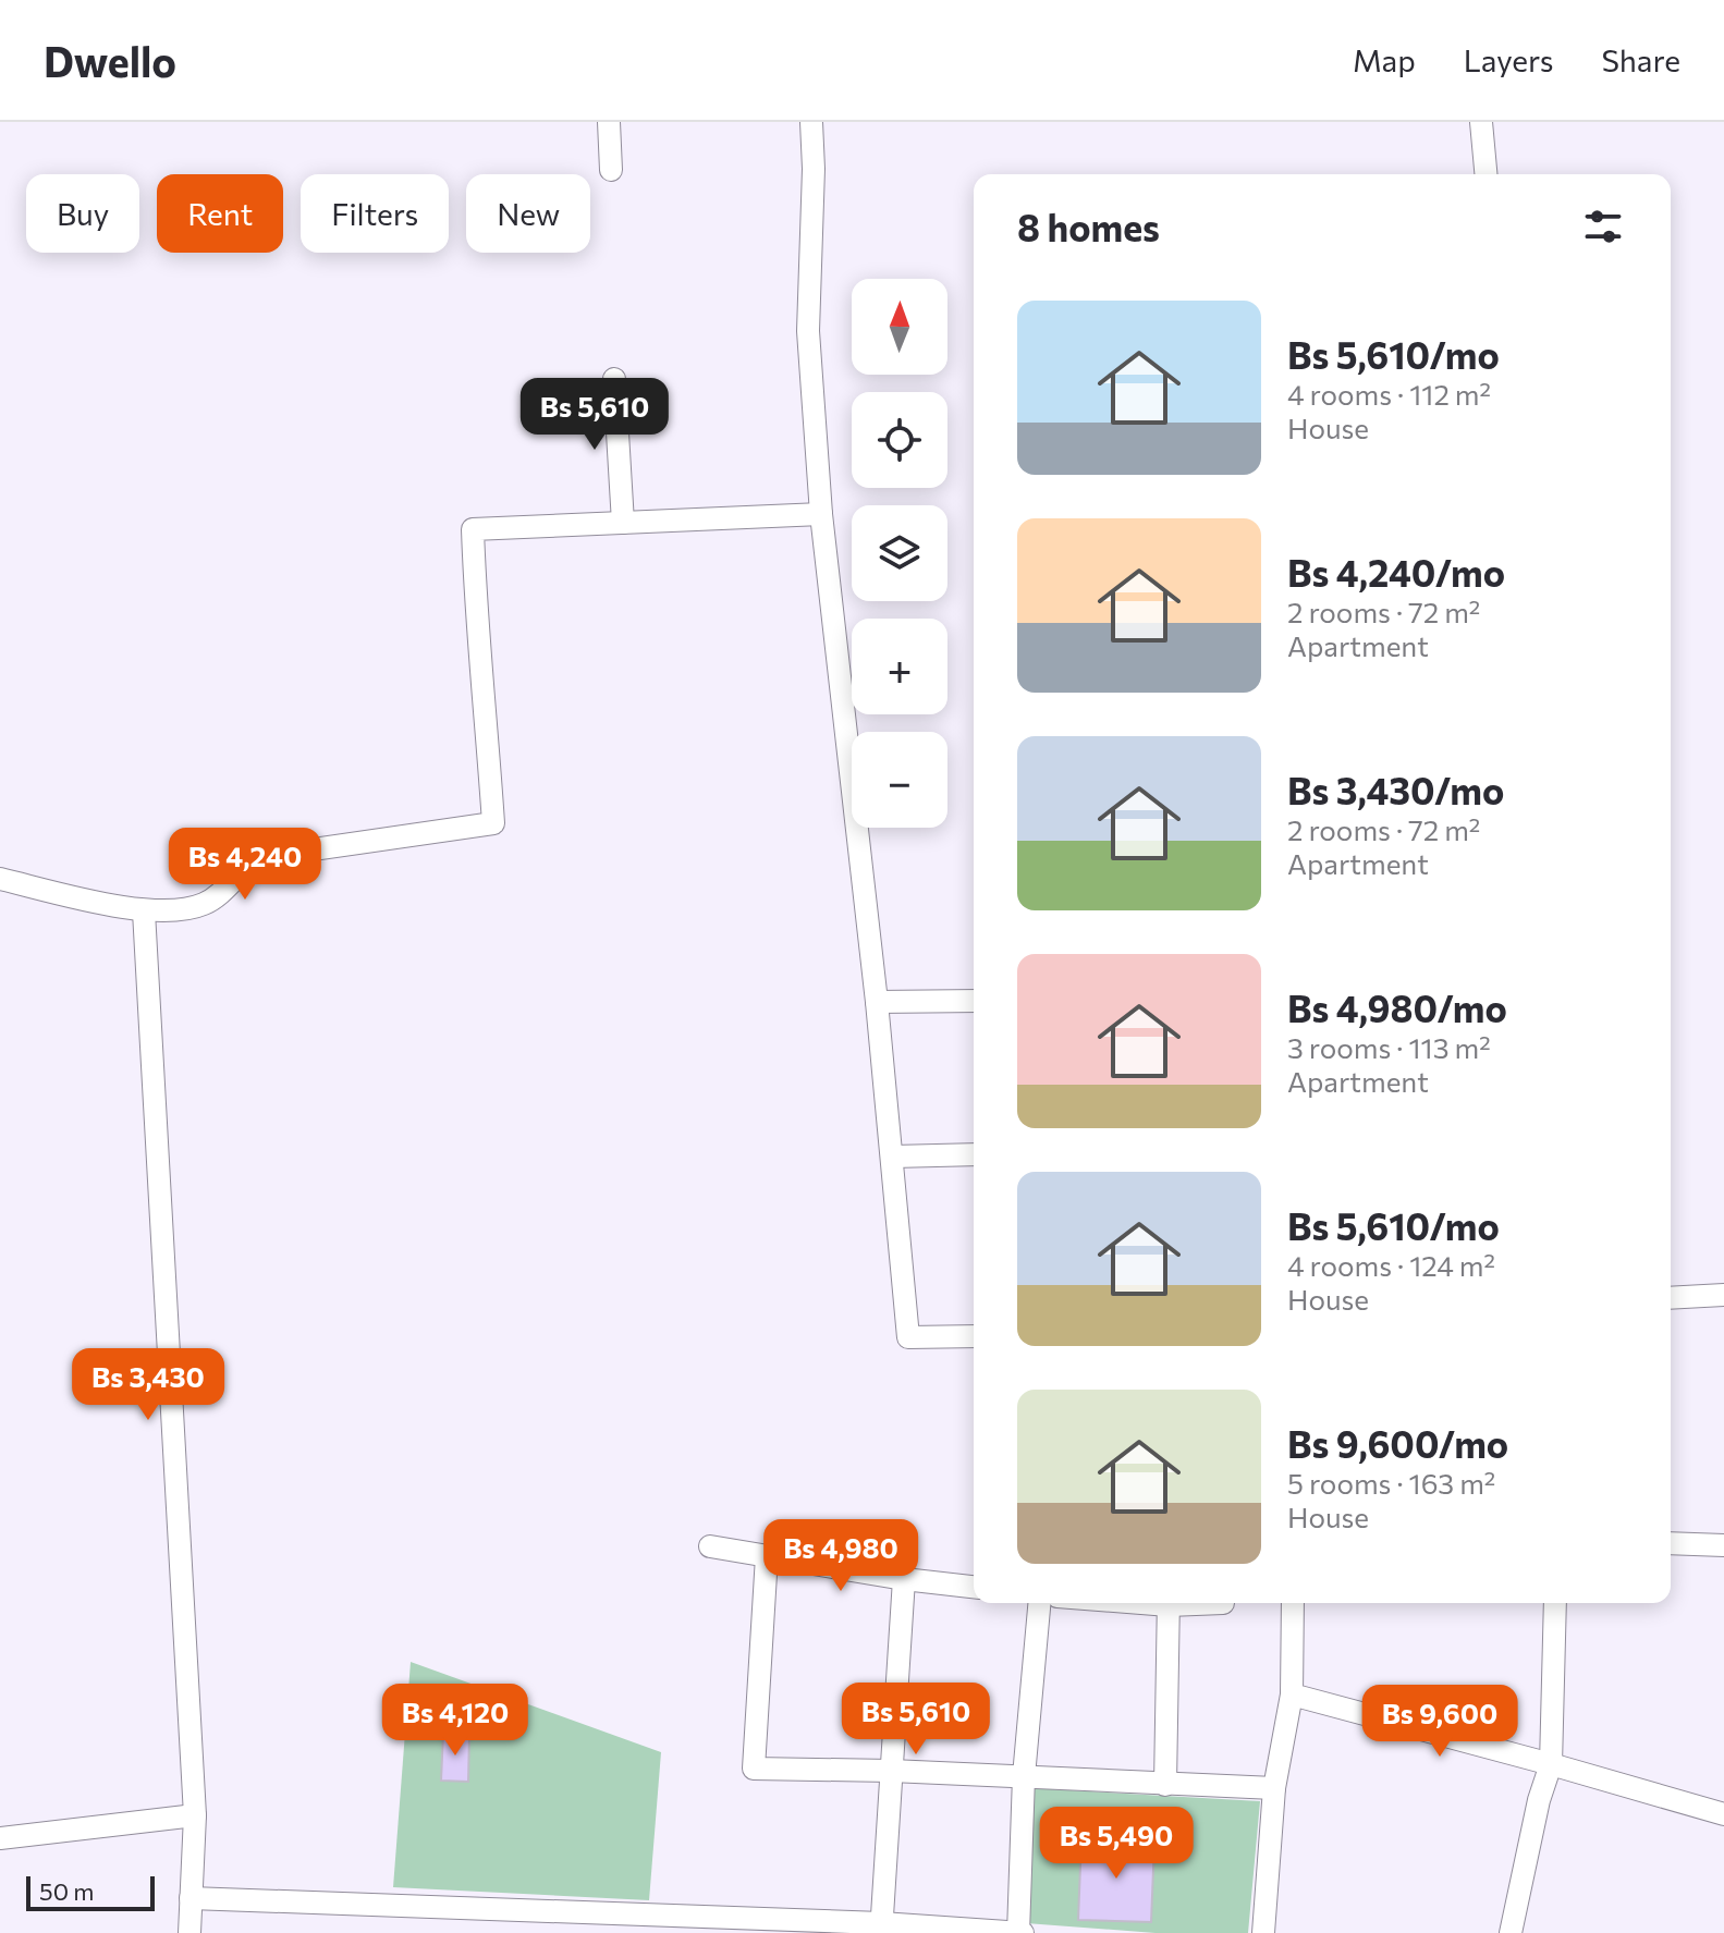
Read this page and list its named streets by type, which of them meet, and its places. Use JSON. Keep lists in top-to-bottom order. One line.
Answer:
{"scale_bar":"50 m","north":"top","page":{"header":"Dwello","nav":["Map","Layers","Share"],"chip":["Buy","Rent","Filters","New"],"heading":"8 homes","map_buttons":["+","−"],"list":[{"name":"Bs 5,610/mo","note":"4 rooms · 112 m² · House"},{"name":"Bs 4,240/mo","note":"2 rooms · 72 m² · Apartment"},{"name":"Bs 3,430/mo","note":"2 rooms · 72 m² · Apartment"},{"name":"Bs 4,980/mo","note":"3 rooms · 113 m² · Apartment"},{"name":"Bs 5,610/mo","note":"4 rooms · 124 m² · House"},{"name":"Bs 9,600/mo","note":"5 rooms · 163 m² · House"}],"price":["Bs 5,610","Bs 4,240","Bs 3,430","Bs 4,980","Bs 5,610","Bs 4,120","Bs 9,600","Bs 5,490"],"scale":"50 m"}}
